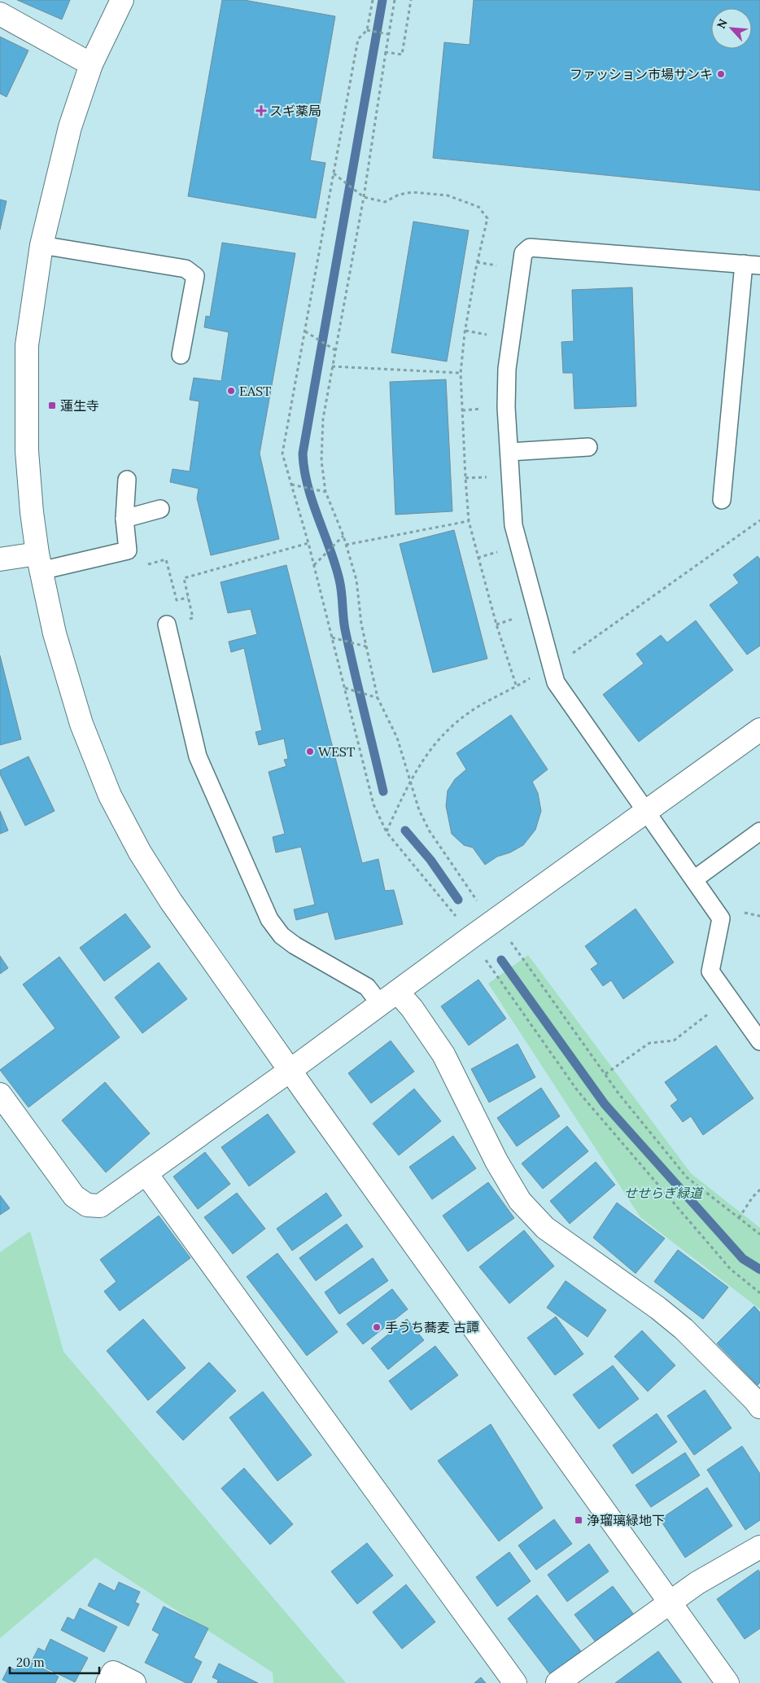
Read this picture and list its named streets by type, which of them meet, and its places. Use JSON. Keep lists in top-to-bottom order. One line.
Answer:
{"parks":["せせらぎ緑道"],"places":{"other":["ファッション市場サンキ","EAST","WEST","手うち蕎麦 古譚"],"health":["スギ薬局"],"transit":["蓮生寺","浄瑠璃緑地下"]},"scale_bar":"20 m","north":"top left"}
